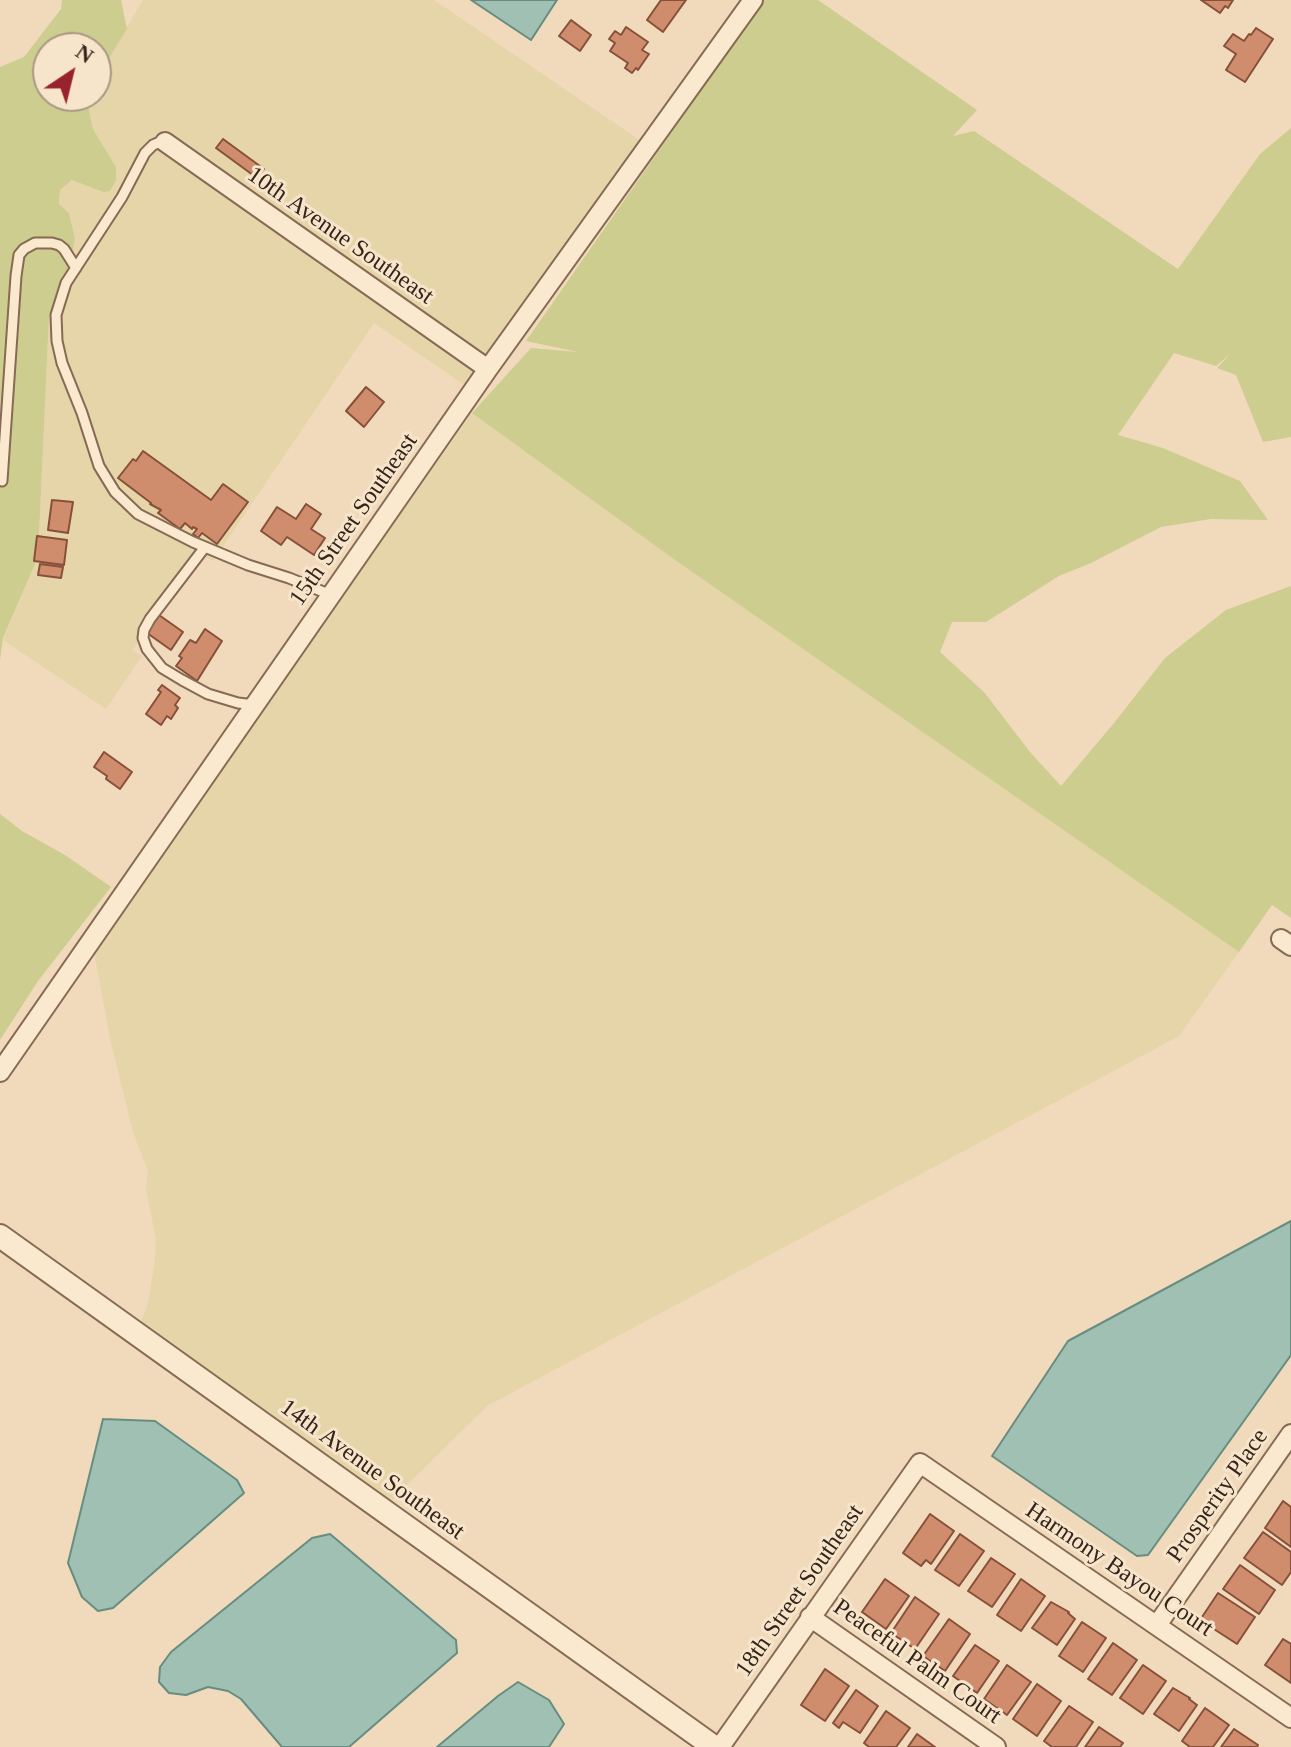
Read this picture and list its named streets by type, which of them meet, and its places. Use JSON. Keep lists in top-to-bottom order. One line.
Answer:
{"streets":{"street":["10th Avenue Southeast","15th Street Southeast","14th Avenue Southeast","Prosperity Place","Harmony Bayou Court","18th Street Southeast","Peaceful Palm Court"]},"crossings":[["10th Avenue Southeast","15th Street Southeast"],["14th Avenue Southeast","18th Street Southeast"],["Prosperity Place","Harmony Bayou Court"],["Harmony Bayou Court","18th Street Southeast"],["18th Street Southeast","Peaceful Palm Court"]],"north":"top right"}
